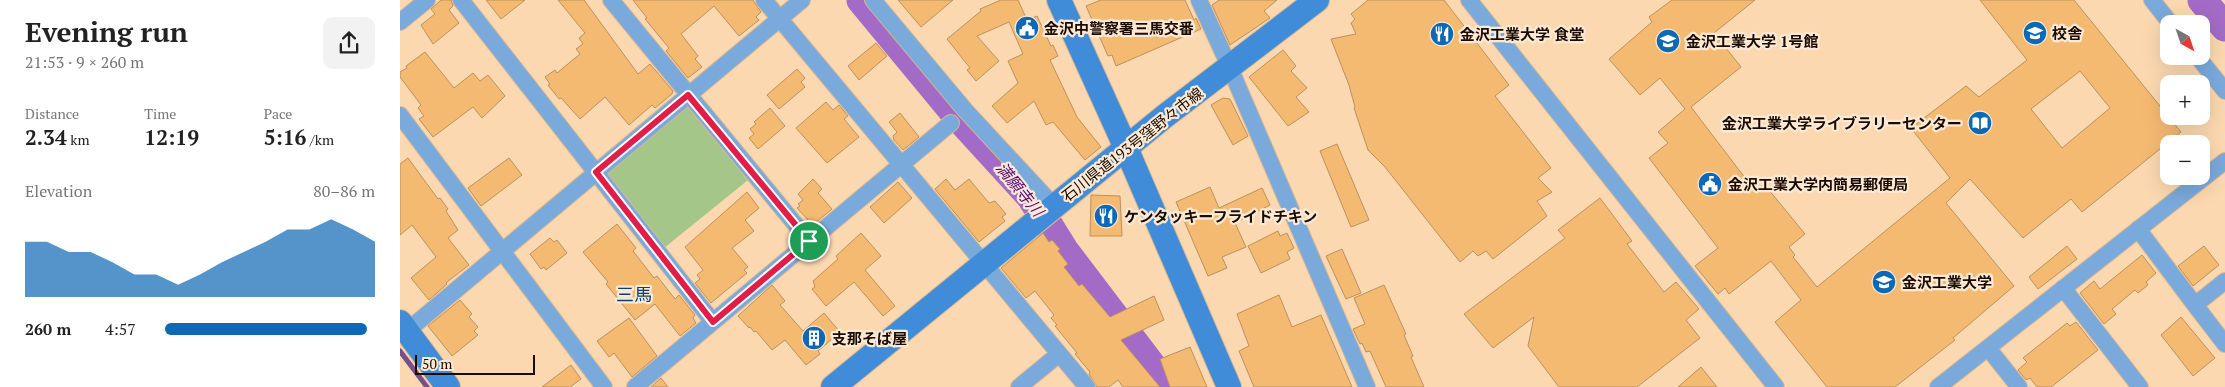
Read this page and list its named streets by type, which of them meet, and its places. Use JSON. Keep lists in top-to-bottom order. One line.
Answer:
{"streets":{"main road":["石川県道193号窪野々市線"]},"districts":["三馬"],"water":["満願寺川"],"places":{"public building":["金沢中警察署三馬交番","金沢工業大学内簡易郵便局"],"school or university":["校舎","金沢工業大学 1号館","金沢工業大学"],"restaurant":["金沢工業大学 食堂","ケンタッキーフライドチキン"],"library":["金沢工業大学ライブラリーセンター"],"building":["支那そば屋"]},"scale_bar":"50 m","north":"bottom right","page":{"heading":["Evening run","21:53 · 9 × 260 m"],"map_buttons":["+","−"],"stats":[["Distance","2.34 km"],["Time","12:19"],["Pace","5:16 /km"]],"chart":["Elevation","80–86 m"],"list":[{"name":"260 m","note":"4:57"}],"scale":"50 m"}}
